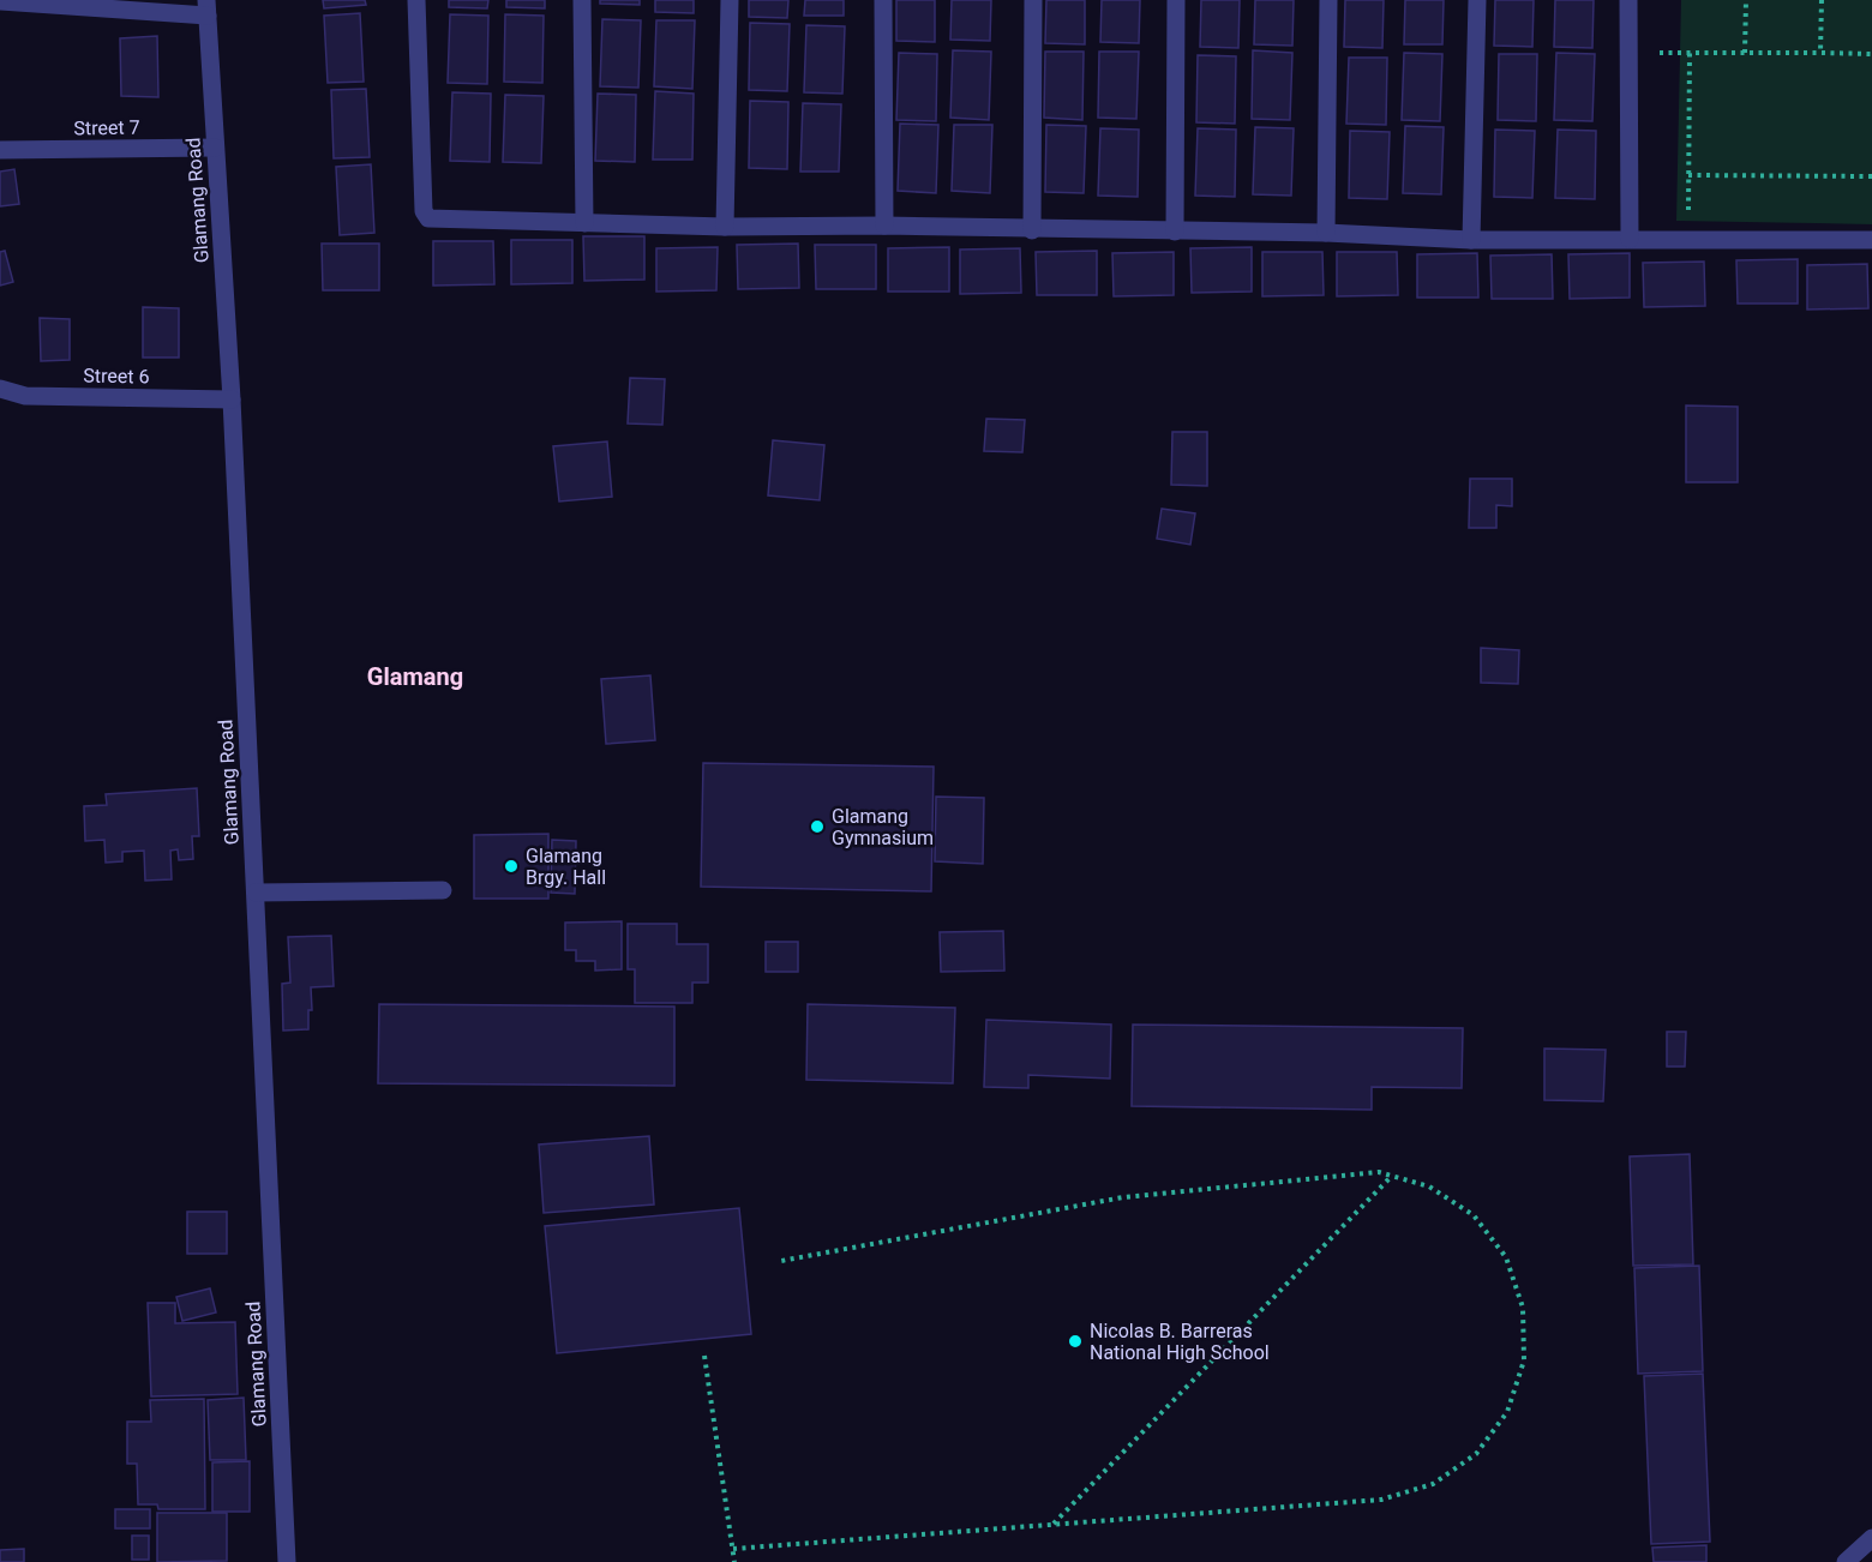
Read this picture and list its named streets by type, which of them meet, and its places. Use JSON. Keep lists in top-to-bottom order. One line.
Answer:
{"streets":{"street":["Street 7","Glamang Road","Street 6"]},"crossings":[["Street 7","Glamang Road"],["Glamang Road","Street 6"]],"districts":["Glamang"],"places":["Glamang Gymnasium","Glamang Brgy. Hall","Nicolas B. Barreras National High School"]}
